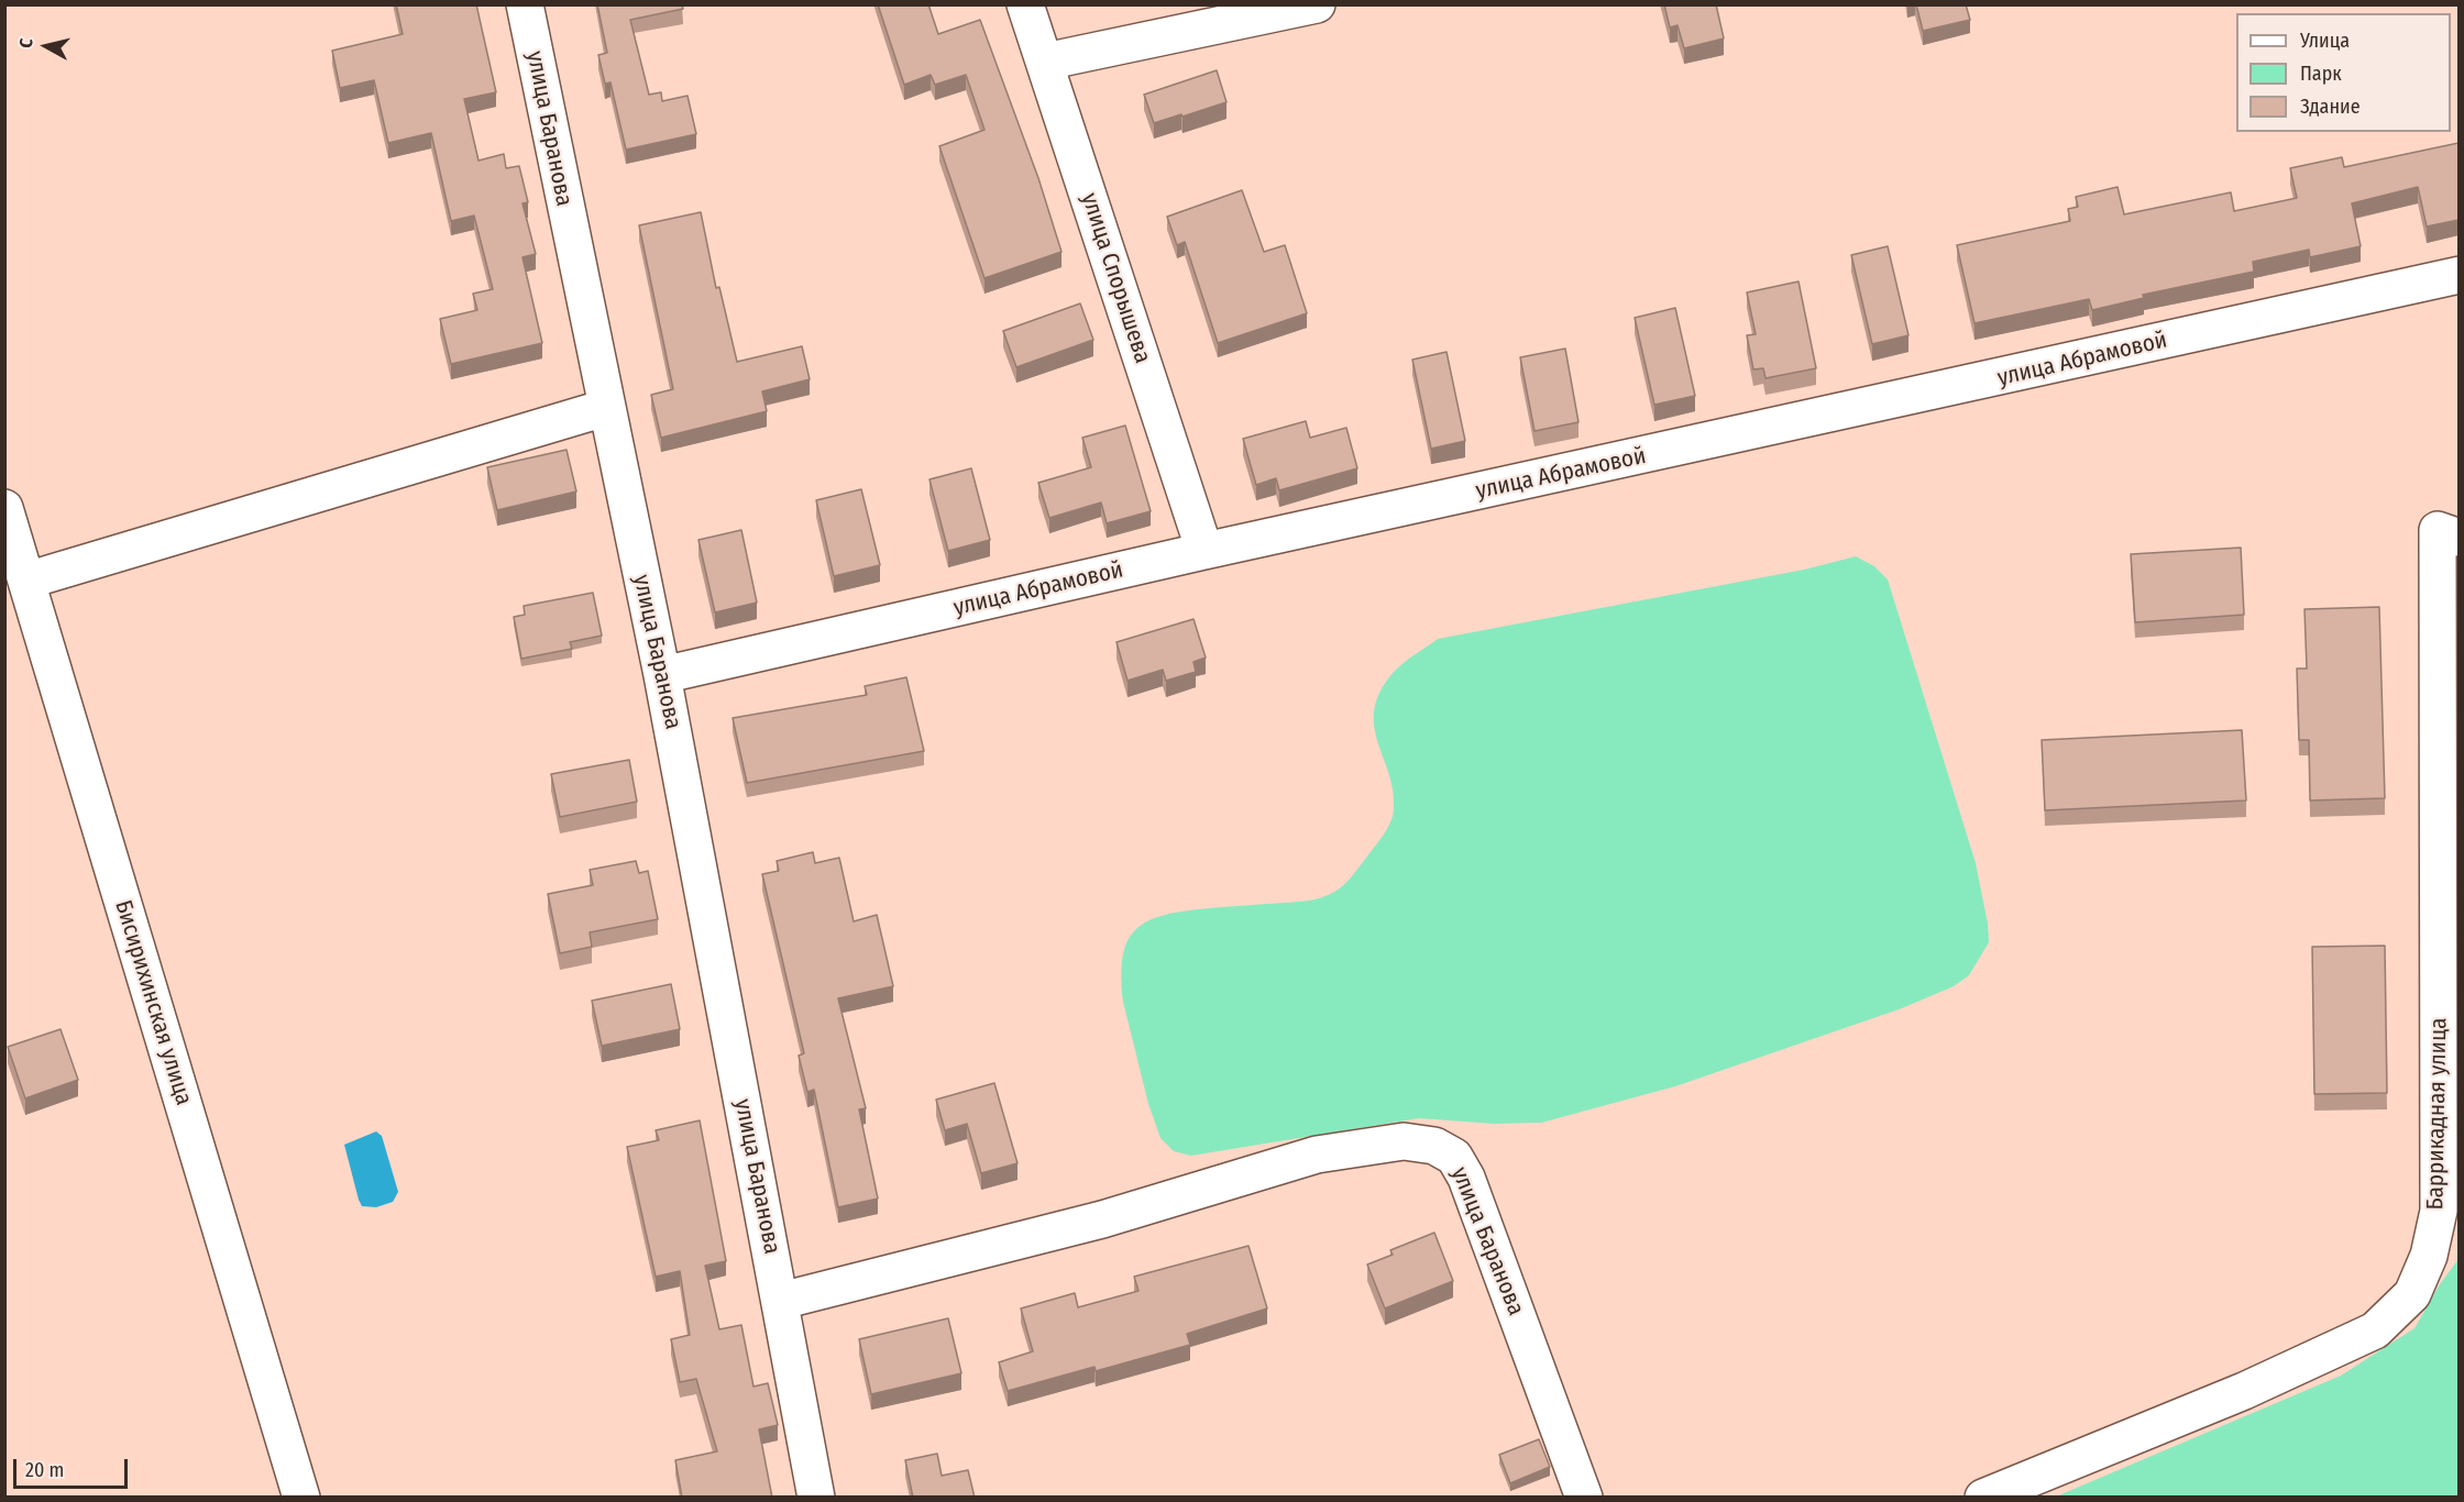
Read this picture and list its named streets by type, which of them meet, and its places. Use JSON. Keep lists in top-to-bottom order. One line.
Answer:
{"streets":{"street":["улица Баранова","улица Спорышева","улица Абрамовой","Бисирихинская улица","Баррикадная улица"]},"crossings":[["улица Баранова","улица Абрамовой"],["улица Спорышева","улица Абрамовой"]],"legend":["Улица","Парк","Здание"],"scale_bar":"20 m","north":"left"}
